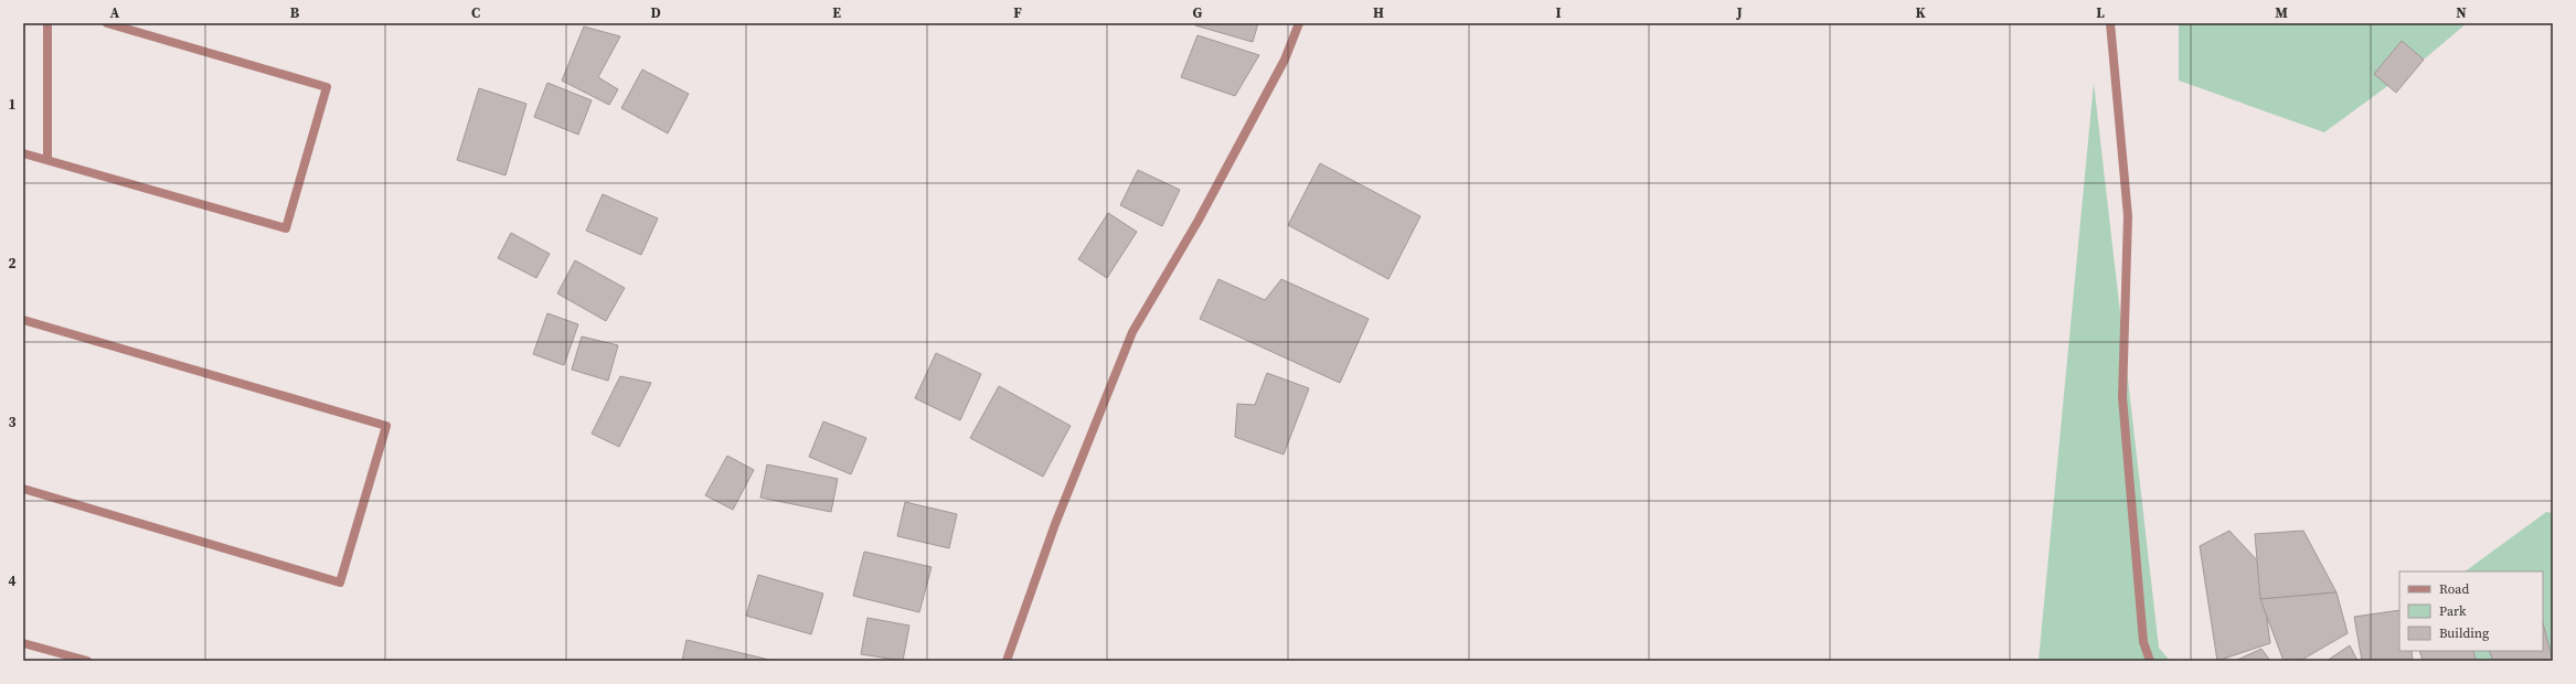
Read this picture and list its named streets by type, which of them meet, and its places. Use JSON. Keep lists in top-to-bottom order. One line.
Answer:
{"legend":["Road","Park","Building"],"grid":{"columns":["A","B","C","D","E","F","G","H","I","J","K","L","M","N"],"rows":["1","2","3","4"]}}
